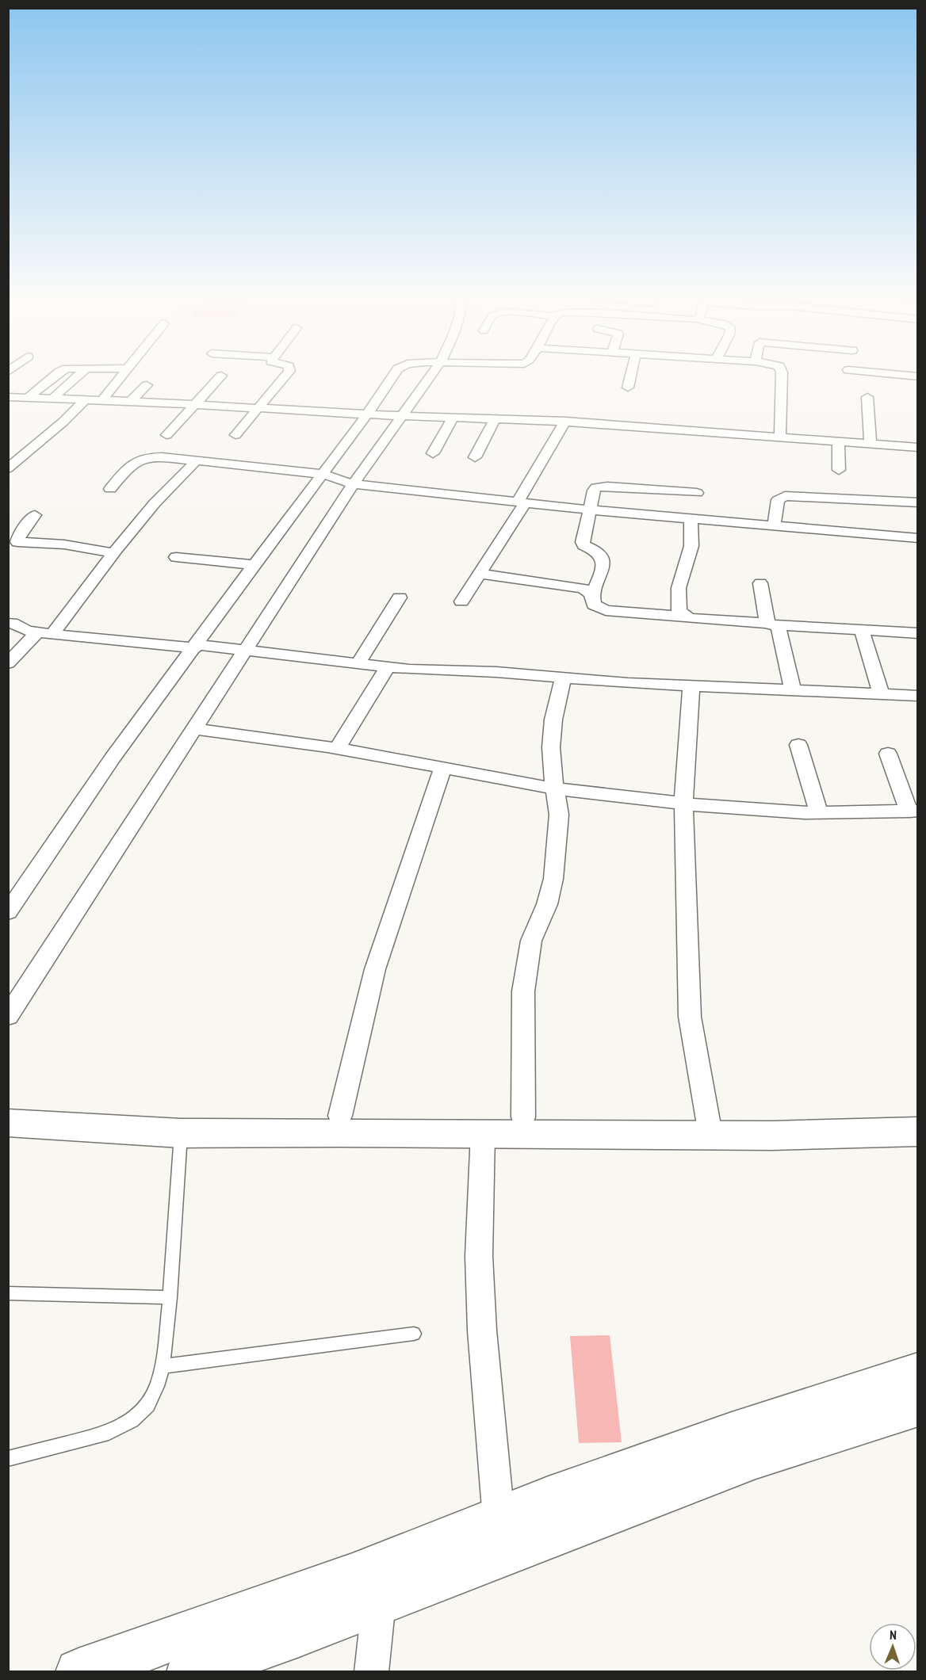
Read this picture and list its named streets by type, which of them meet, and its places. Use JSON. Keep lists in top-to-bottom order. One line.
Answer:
{"north":"top"}
